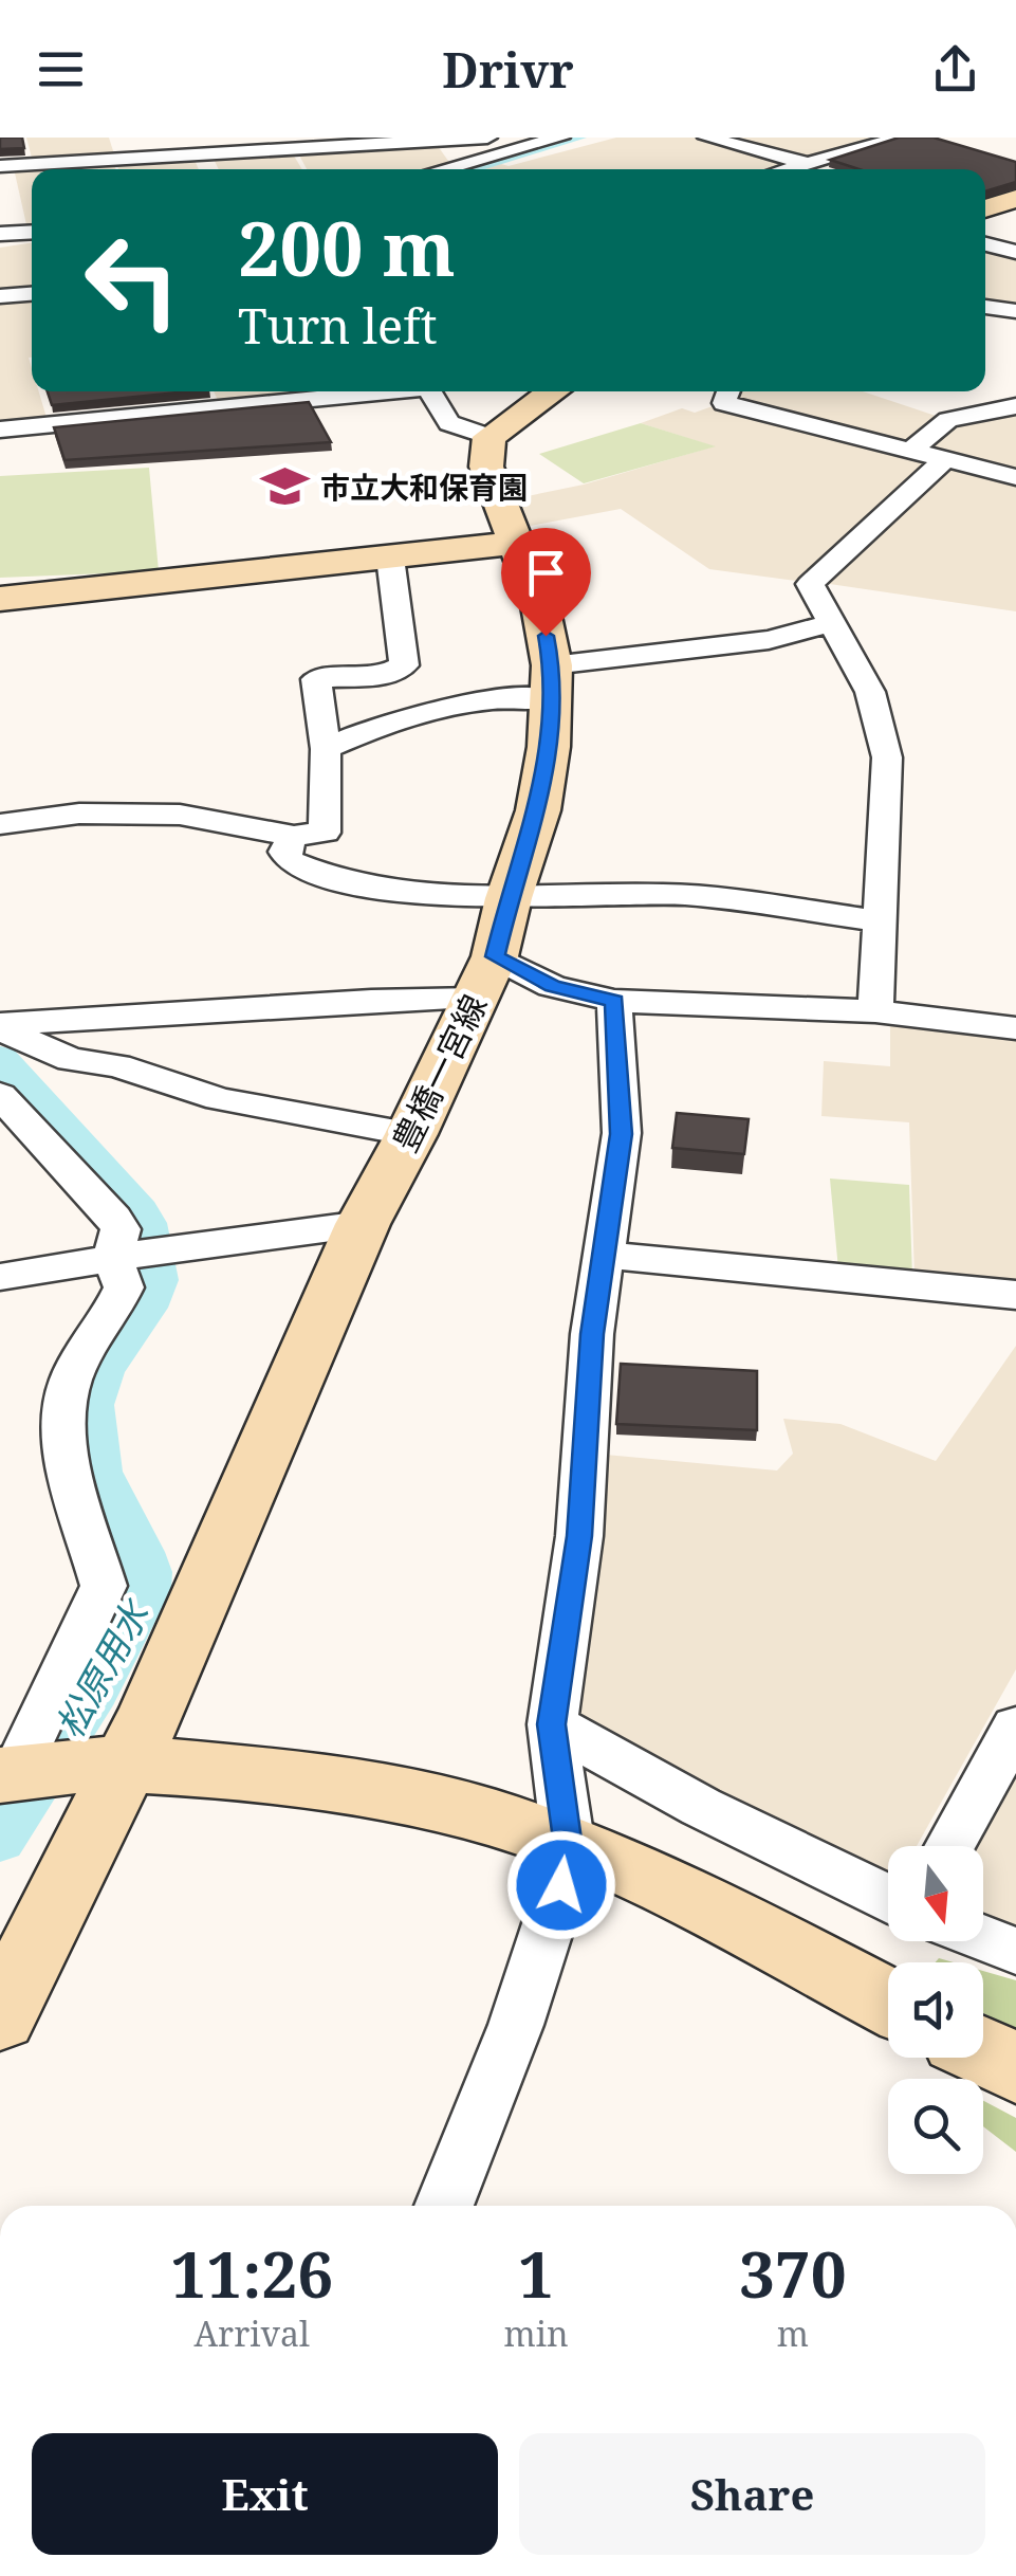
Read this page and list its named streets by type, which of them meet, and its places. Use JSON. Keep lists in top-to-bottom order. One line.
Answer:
{"streets":{"main road":["豊橋一宮線"]},"water":["松原用水"],"places":{"school or university":["市立大和保育園"]},"north":"bottom","page":{"header":"Drivr","turn":["200 m","Turn left"],"eta":["11:26","Arrival","1","min","370","m"],"buttons":["Exit","Share"]}}
